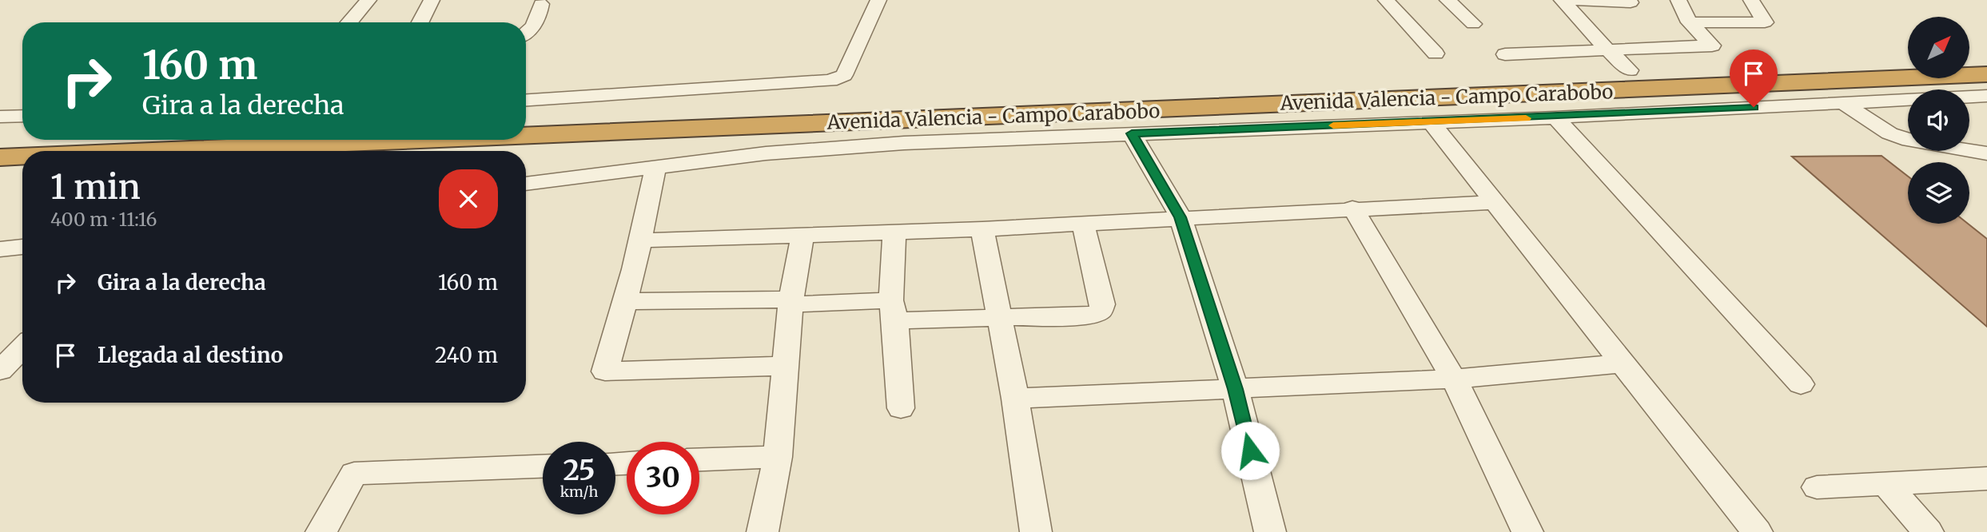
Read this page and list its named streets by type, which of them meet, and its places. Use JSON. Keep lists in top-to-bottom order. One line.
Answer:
{"streets":{"highway":["Avenida Valencia - Campo Carabobo"]},"north":"top right","page":{"turn":["160 m","Gira a la derecha"],"heading":["1 min","400 m · 11:16"],"list":[{"name":"Gira a la derecha","value":"160 m"},{"name":"Llegada al destino","value":"240 m"}],"speed":"25 km/h","limit":"30"}}
